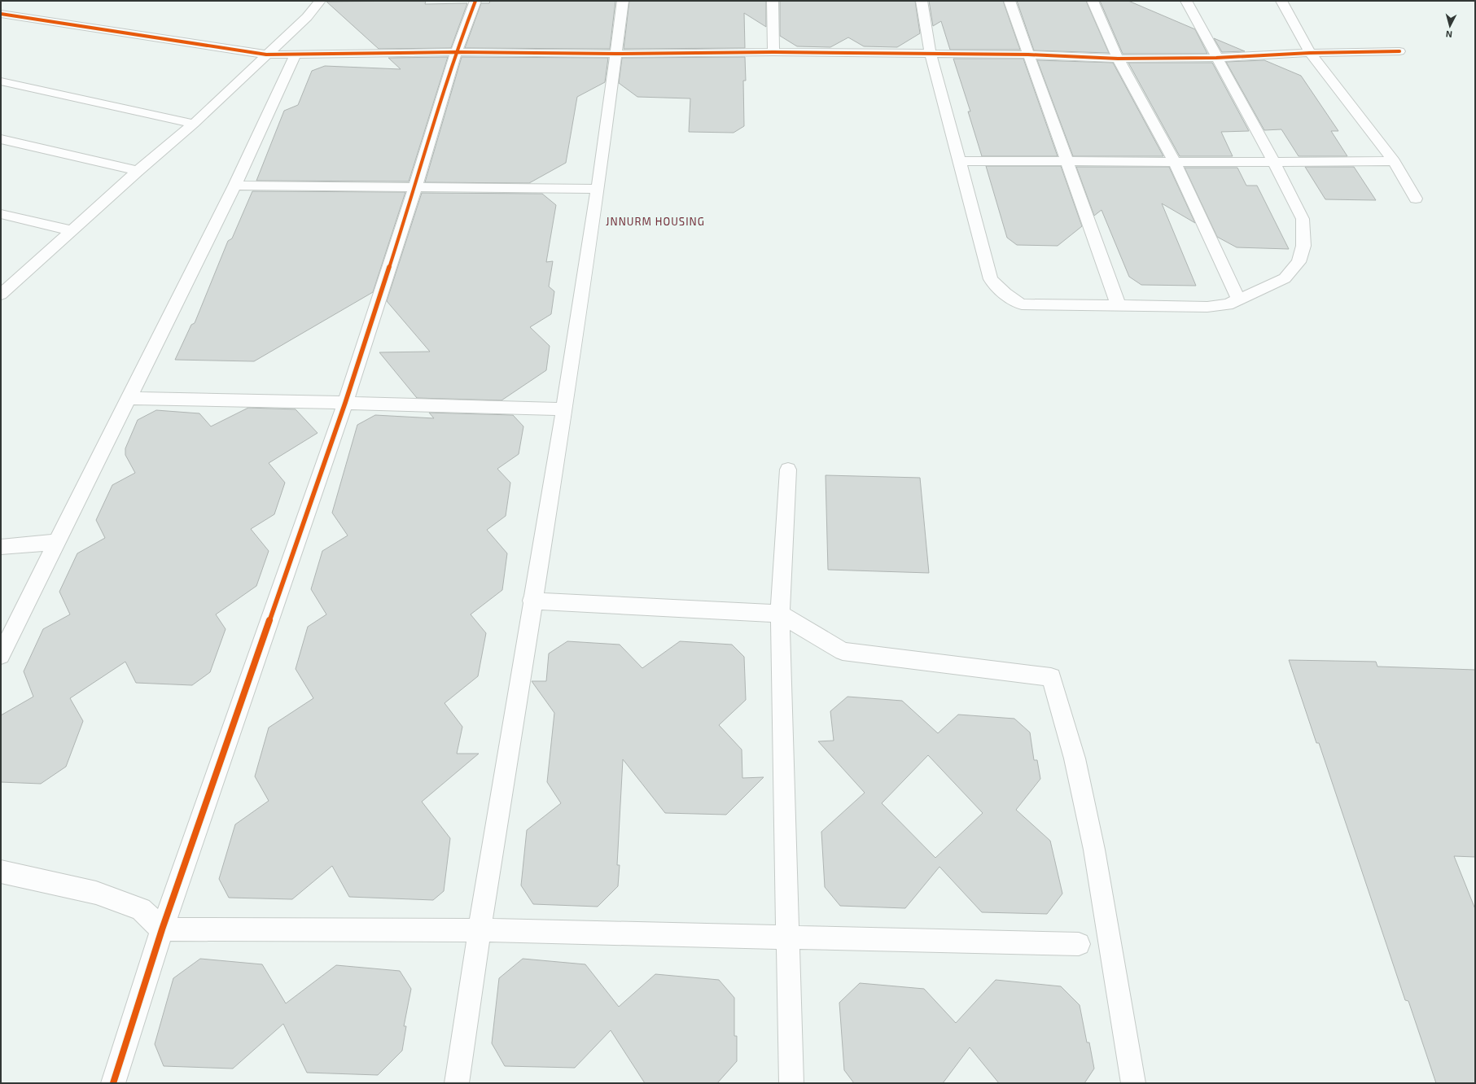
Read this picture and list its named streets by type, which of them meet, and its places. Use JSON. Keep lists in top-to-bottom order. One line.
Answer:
{"districts":["JNNURM HOUSING"],"north":"bottom"}
